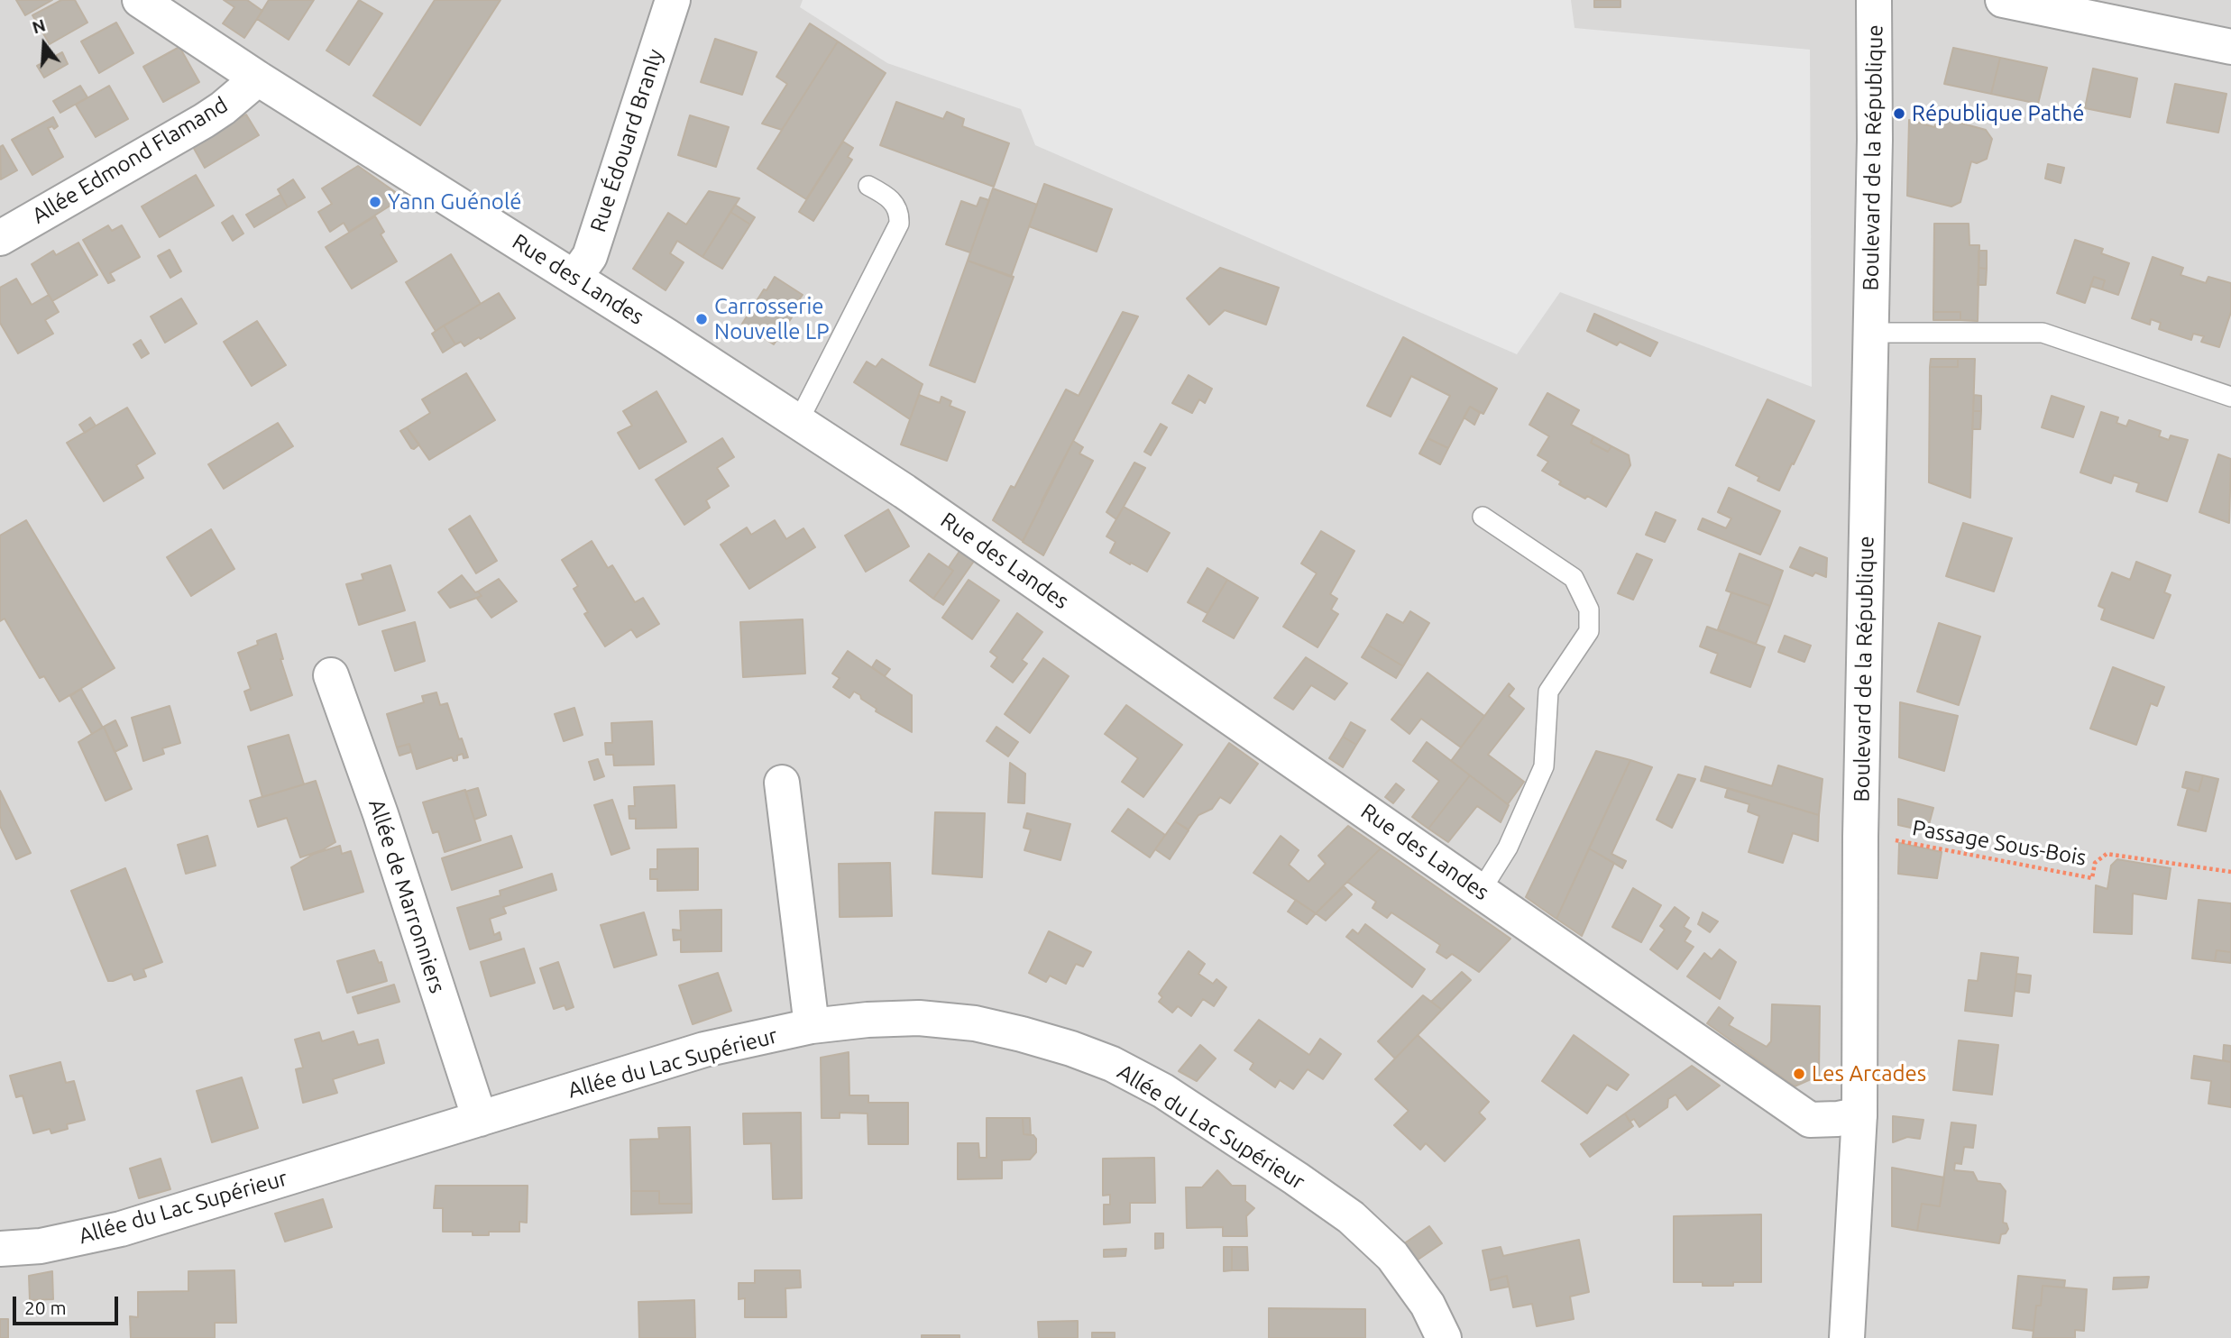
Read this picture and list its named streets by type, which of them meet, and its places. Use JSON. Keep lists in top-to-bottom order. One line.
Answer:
{"streets":{"street":["Rue Édouard Branly","Boulevard de la République","Allée Edmond Flamand","Rue des Landes","Allée de Marronniers","Allée du Lac Supérieur"],"path":["Passage Sous-Bois"]},"crossings":[["Rue Édouard Branly","Rue des Landes"],["Boulevard de la République","Rue des Landes"],["Boulevard de la République","Passage Sous-Bois"],["Allée Edmond Flamand","Rue des Landes"],["Allée de Marronniers","Allée du Lac Supérieur"]],"places":["République Pathé","Yann Guénolé","Carrosserie Nouvelle LP","Les Arcades"],"scale_bar":"20 m","north":"top"}
